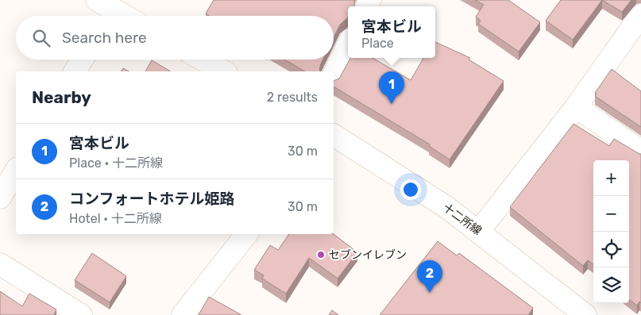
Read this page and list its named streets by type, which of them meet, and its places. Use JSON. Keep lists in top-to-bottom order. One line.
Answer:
{"streets":{"street":["十二所線"]},"places":["セブンイレブン"],"page":{"popup":["宮本ビル","Place"],"search":"Search here","pins":["1","2"],"heading":["Nearby","2 results"],"list":[{"mark":"1","name":"宮本ビル","note":"Place · 十二所線","value":"30 m"},{"mark":"2","name":"コンフォートホテル姫路","note":"Hotel · 十二所線","value":"30 m"}],"map_buttons":["+","−"]}}
